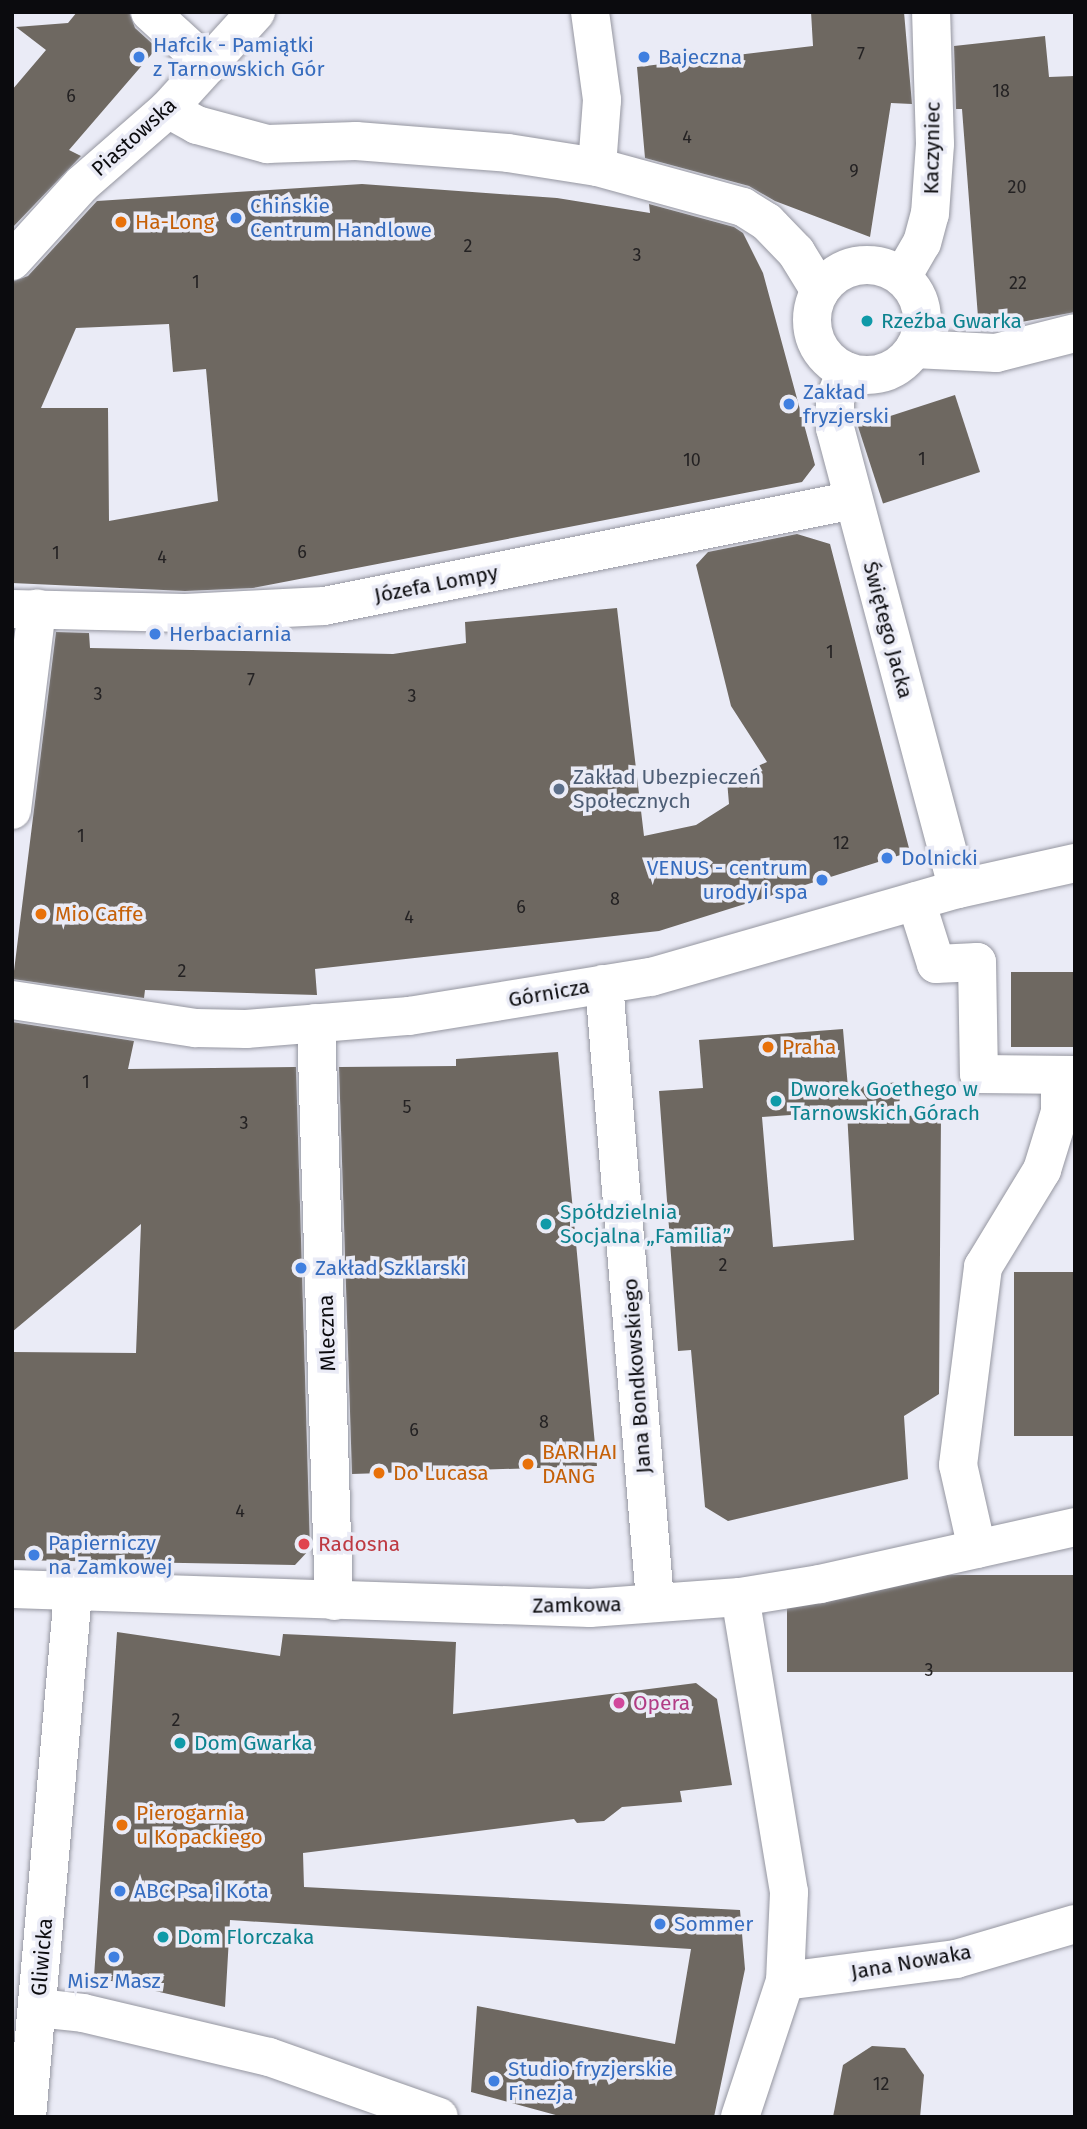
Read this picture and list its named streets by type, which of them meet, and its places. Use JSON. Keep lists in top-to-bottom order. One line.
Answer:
{"streets":{"street":["Piastowska","Kaczyniec","Józefa Lompy","Świętego Jacka","Górnicza","Mleczna","Jana Bondkowskiego","Zamkowa","Gliwicka","Jana Nowaka"]},"crossings":[["Kaczyniec","Świętego Jacka"],["Józefa Lompy","Świętego Jacka"],["Świętego Jacka","Górnicza"],["Górnicza","Mleczna"],["Górnicza","Jana Bondkowskiego"],["Mleczna","Zamkowa"],["Jana Bondkowskiego","Zamkowa"],["Zamkowa","Gliwicka"]],"places":["Hafcik - Pamiątki z Tarnowskich Gór","Bajeczna","Chińskie Centrum Handlowe","Ha-Long","Rzeźba Gwarka","Zakład fryzjerski","Herbaciarnia","Zakład Ubezpieczeń Społecznych","Dolnicki","VENUS - centrum urody i spa","Mio Caffe","Praha","Dworek Goethego w Tarnowskich Górach","Spółdzielnia Socjalna „Familia”","Zakład Szklarski","BAR HAI DANG","Do Lucasa","Radosna","Papierniczy na Zamkowej","Opera","Dom Gwarka","Pierogarnia u Kopackiego","ABC Psa i Kota","Sommer","Dom Florczaka","Misz Masz","Studio fryzjerskie Finezja"],"house_numbers":["7","18","6","4","9","20","2","3","1","22","1","10","6","1","4","1","7","3","3","1","12","8","6","4","2","1","5","3","2","8","6","4","3","2","12"]}
